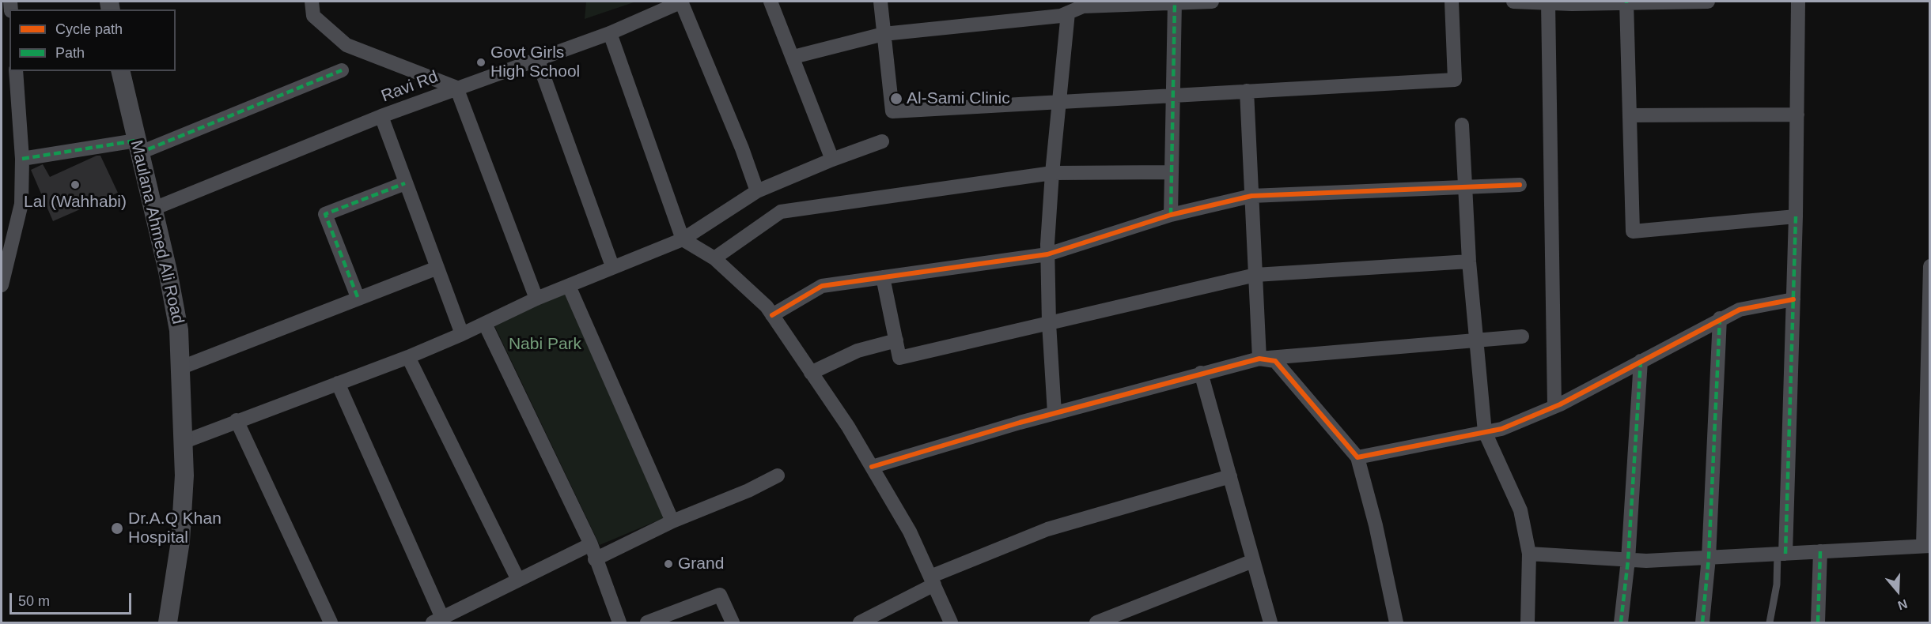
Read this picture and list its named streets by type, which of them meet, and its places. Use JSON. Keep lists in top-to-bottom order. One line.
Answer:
{"streets":{"street":["Ravi Rd","Maulana Ahmed Ali Road"]},"crossings":[["Ravi Rd","Maulana Ahmed Ali Road"]],"parks":["Nabi Park"],"places":["Govt Girls High School","Al-Sami Clinic","Lal (Wahhabi)","Dr.A.Q Khan Hospital","Grand"],"legend":["Cycle path","Path"],"scale_bar":"50 m","north":"bottom"}
